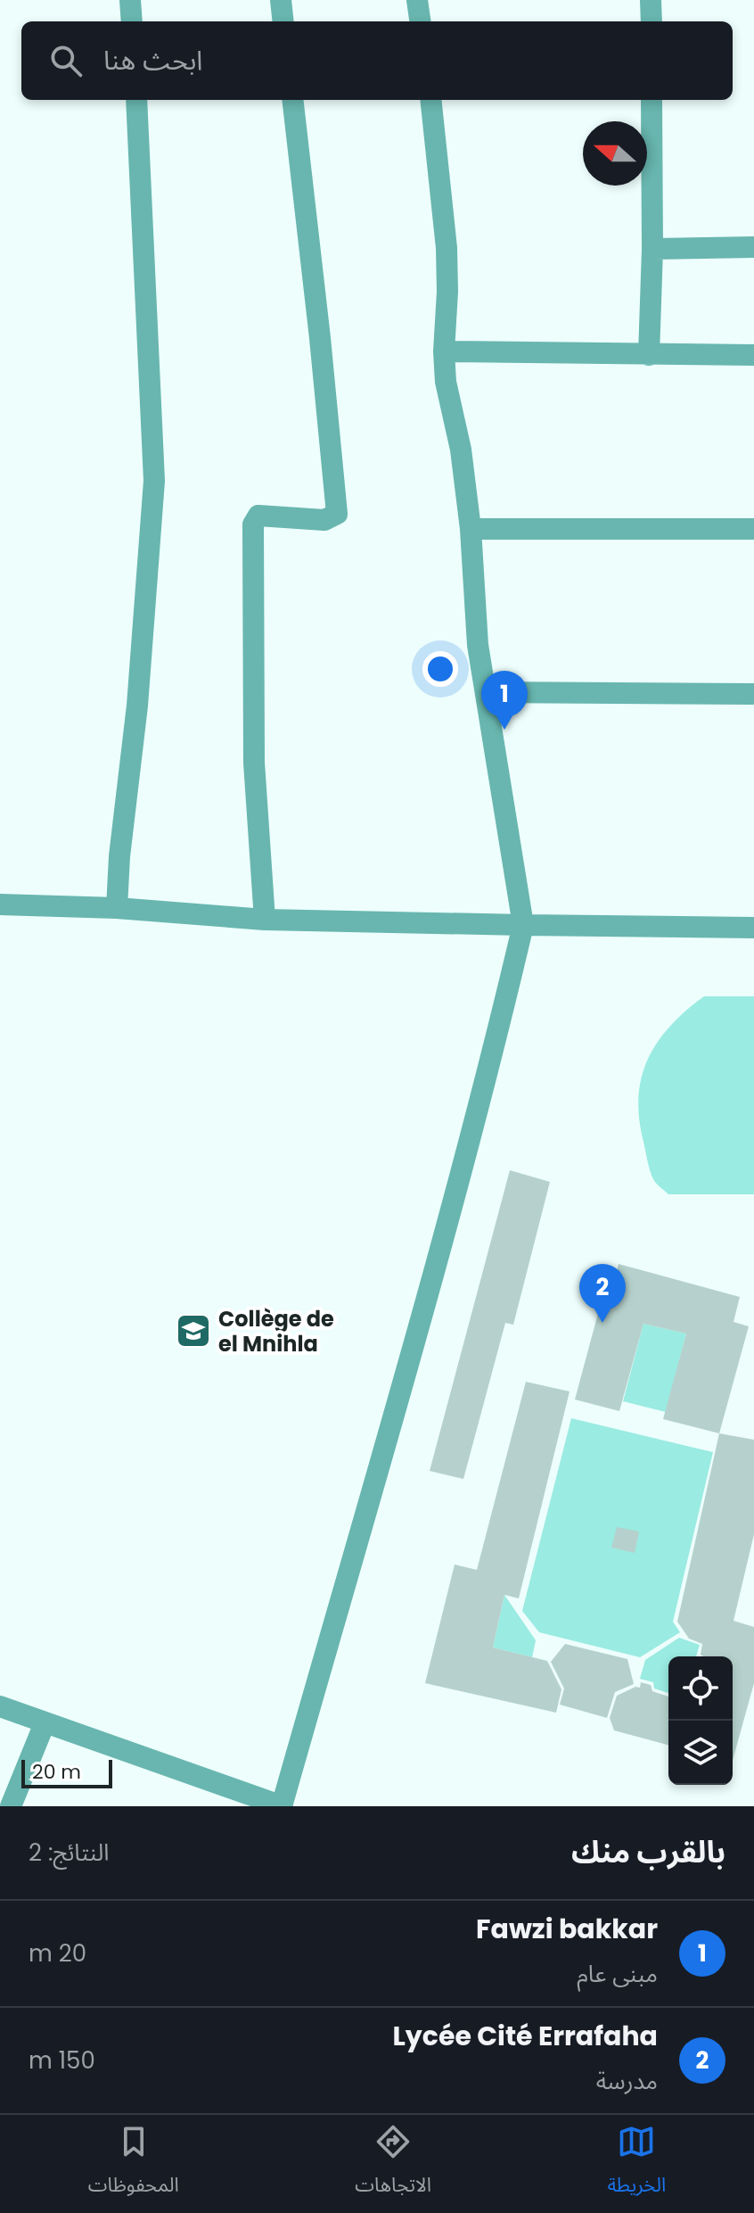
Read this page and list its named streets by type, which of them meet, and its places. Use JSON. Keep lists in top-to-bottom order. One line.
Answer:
{"places":{"school or university":["Collège de el Mnihla"]},"scale_bar":"20 m","north":"left","page":{"search":"ابحث هنا","pins":["1","2"],"scale":"20 m","heading":["بالقرب منك","النتائج: 2"],"list":[{"mark":"1","name":"Fawzi bakkar","note":"مبنى عام","value":"20 m"},{"mark":"2","name":"Lycée Cité Errafaha","note":"مدرسة","value":"150 m"}],"nav":["الخريطة","الاتجاهات","المحفوظات"]}}
